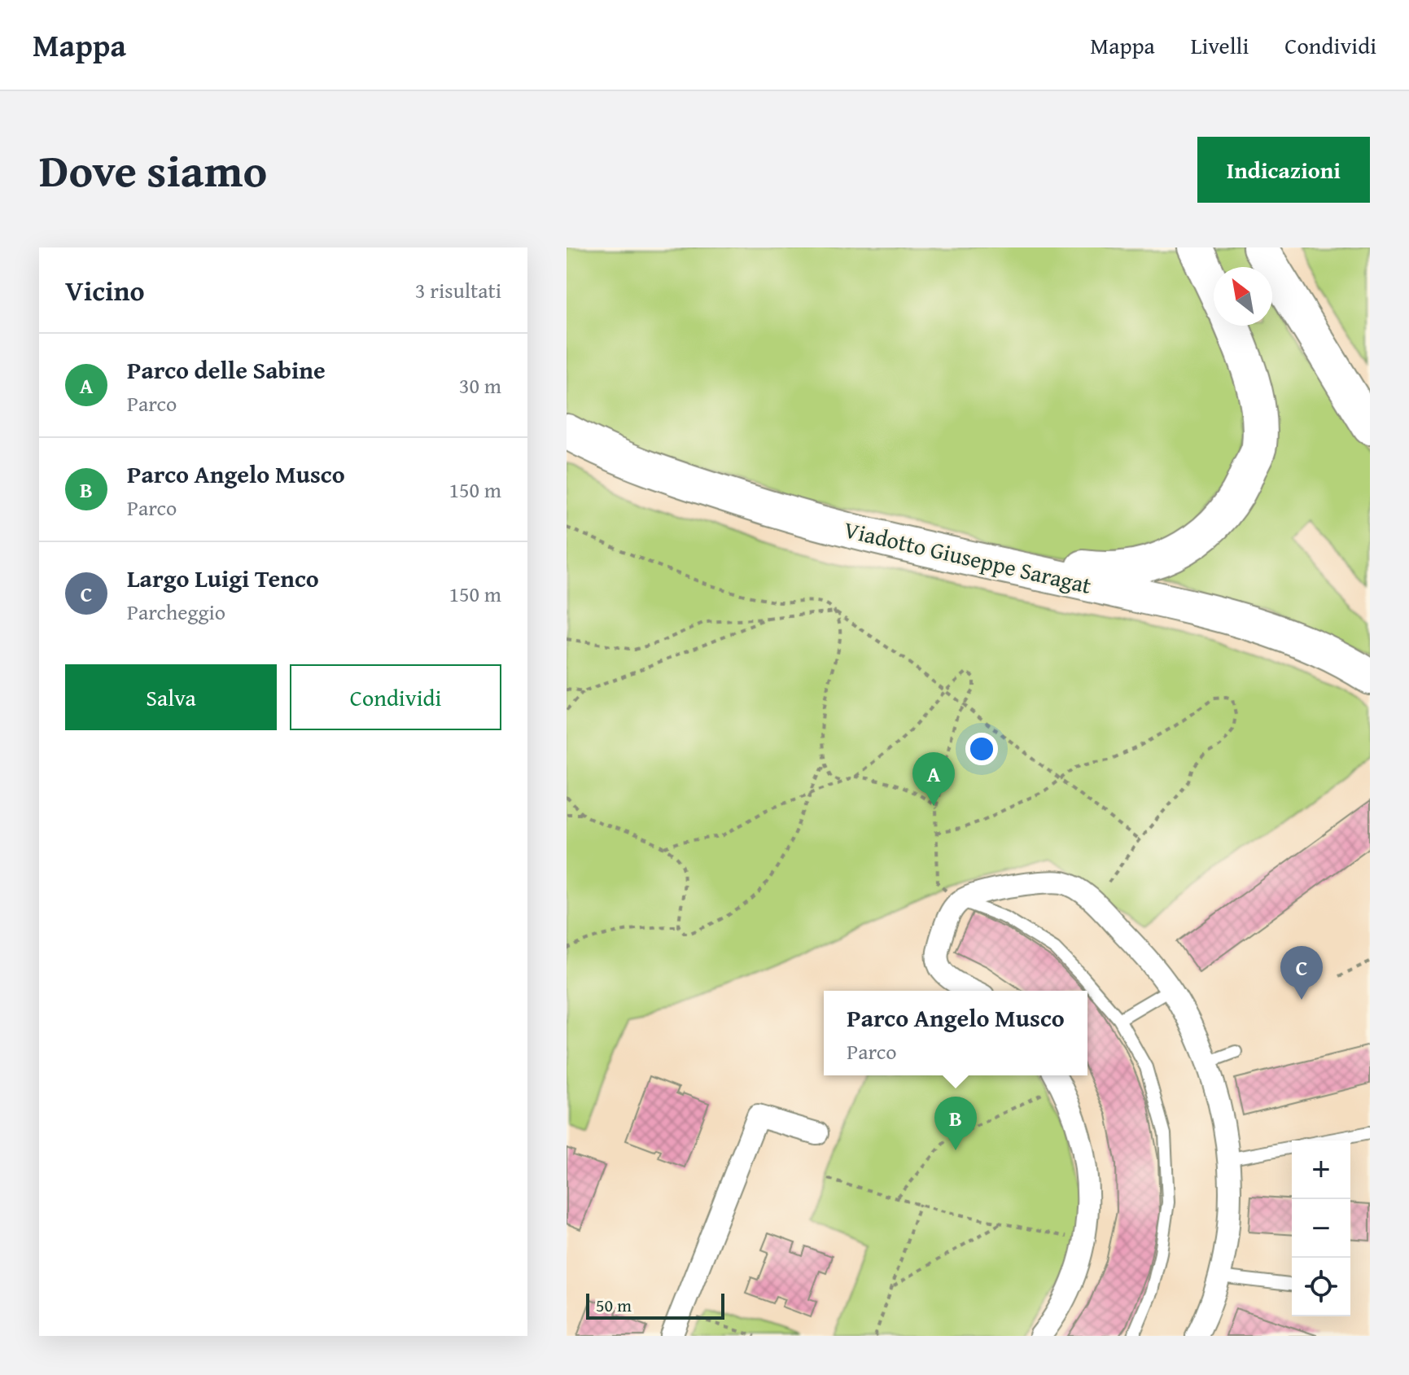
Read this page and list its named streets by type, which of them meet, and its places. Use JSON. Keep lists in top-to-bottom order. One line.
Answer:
{"streets":{"main road":["Viadotto Giuseppe Saragat"]},"scale_bar":"50 m","north":"top left","page":{"header":"Mappa","nav":["Mappa","Livelli","Condividi"],"title":"Dove siamo","buttons":["Indicazioni",["Salva","Condividi"]],"heading":["Vicino","3 risultati"],"list":[{"mark":"A","name":"Parco delle Sabine","note":"Parco","value":"30 m"},{"mark":"B","name":"Parco Angelo Musco","note":"Parco","value":"150 m"},{"mark":"C","name":"Largo Luigi Tenco","note":"Parcheggio","value":"150 m"}],"pins":["A","C","B"],"popup":["Parco Angelo Musco","Parco"],"map_buttons":["+","−"],"scale":"50 m"}}
